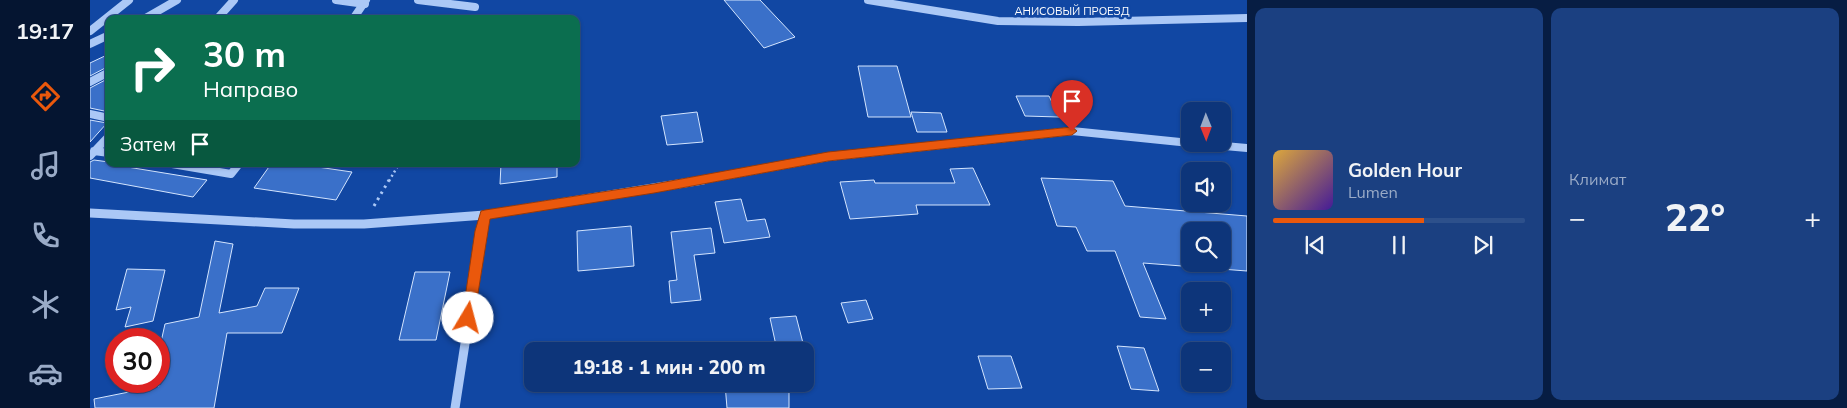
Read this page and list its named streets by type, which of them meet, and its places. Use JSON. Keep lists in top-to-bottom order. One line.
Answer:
{"streets":{"street":["АНИСОВЫЙ ПРОЕЗД"]},"north":"bottom","page":{"tabs":"19:17","tile":"Климат","turn":["30 m","Направо"],"map_buttons":["+","−"],"then":"Затем","song":["Golden Hour","Lumen"],"heat":["−","22°","+"],"limit":"30","trip":"19:18 · 1 мин · 200 m"}}
